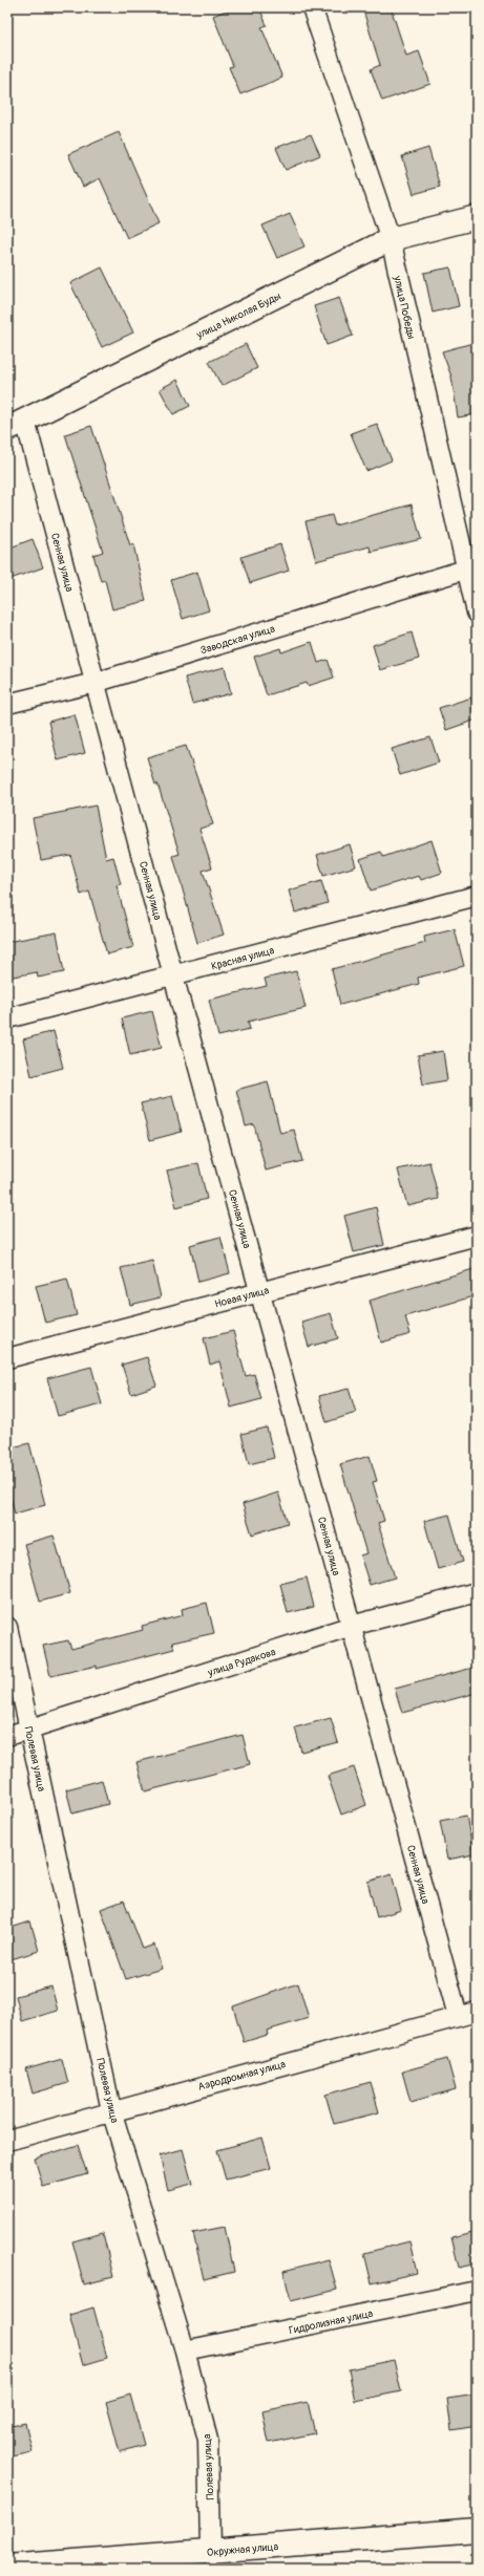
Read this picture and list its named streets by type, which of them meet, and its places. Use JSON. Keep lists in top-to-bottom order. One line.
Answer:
{"streets":{"street":["улица Победы","улица Николая Буды","Сенная улица","Заводская улица","Красная улица","Новая улица","улица Рудакова","Полевая улица","Аэродромная улица","Гидролизная улица","Окружная улица"]},"crossings":[["улица Победы","улица Николая Буды"],["улица Победы","Заводская улица"],["улица Николая Буды","Сенная улица"],["Сенная улица","Заводская улица"],["Сенная улица","Красная улица"],["Сенная улица","Новая улица"],["Сенная улица","улица Рудакова"],["Сенная улица","Аэродромная улица"],["улица Рудакова","Полевая улица"],["Полевая улица","Аэродромная улица"],["Полевая улица","Гидролизная улица"],["Полевая улица","Окружная улица"]]}
